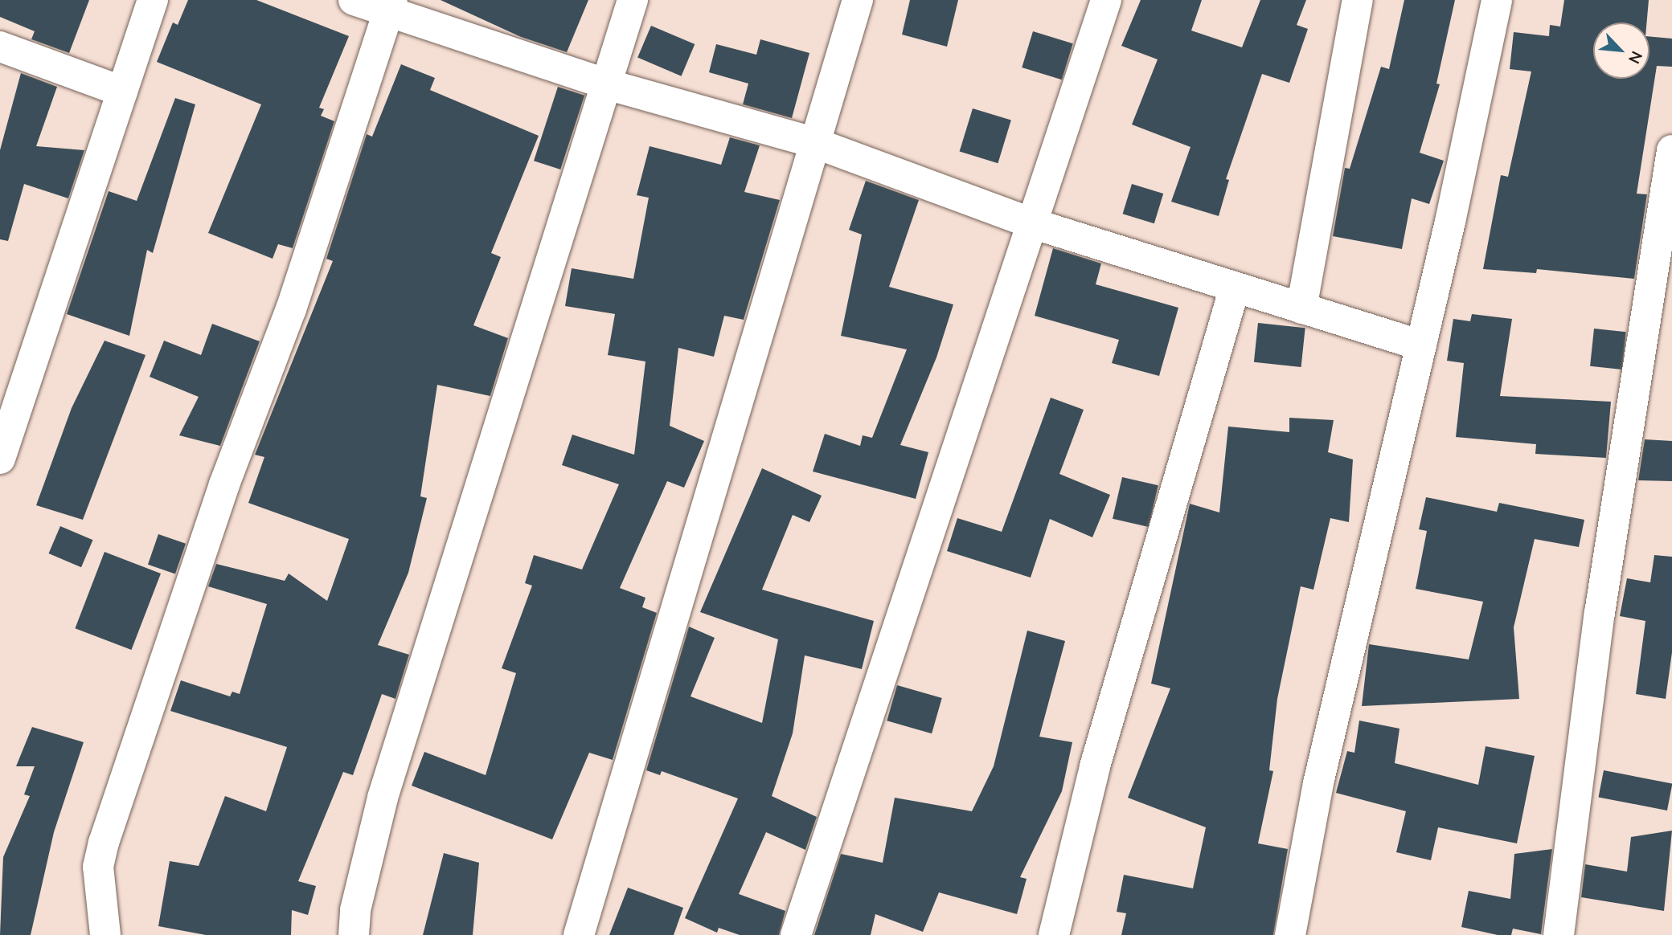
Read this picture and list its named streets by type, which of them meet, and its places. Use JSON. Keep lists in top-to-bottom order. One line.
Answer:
{"north":"bottom right"}
